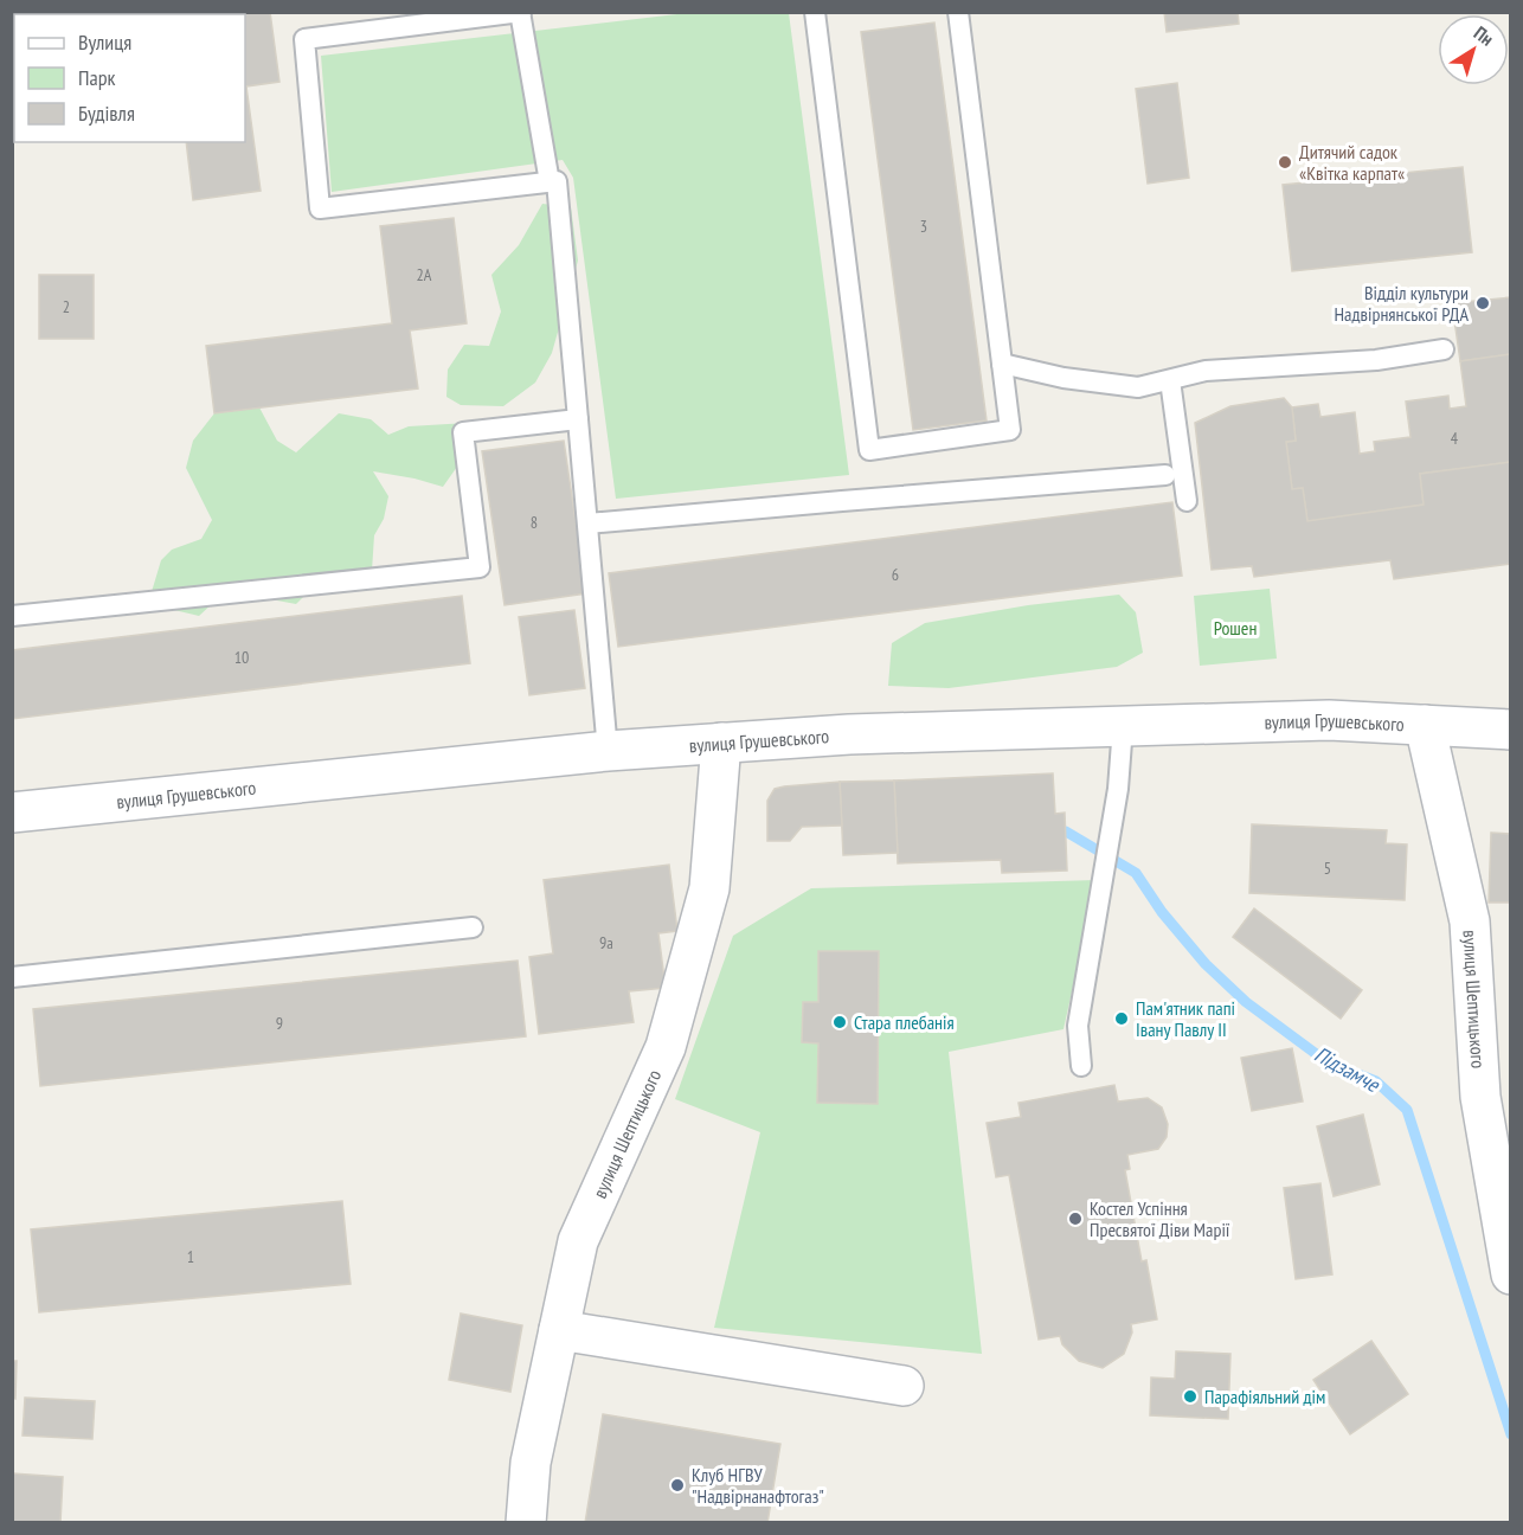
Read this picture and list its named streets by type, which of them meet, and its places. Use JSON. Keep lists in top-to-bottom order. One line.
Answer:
{"streets":{"street":["вулиця Грушевського","вулиця Шептицького"]},"crossings":[["вулиця Грушевського","вулиця Шептицького"]],"water":["Підзамче"],"parks":["Рошен"],"places":["Дитячий садок «Квітка карпат«","Відділ культури Надвірнянської РДА","Пам'ятник папі Івану Павлу ІІ","Стара плебанія","Костел Успіння Пресвятої Діви Марії","Парафіяльний дім","Клуб НГВУ \"Надвірнанафтогаз\""],"house_numbers":["3","2А","2","4","8","6","10","5","9а","9","1"],"legend":["Вулиця","Парк","Будівля"],"north":"top right"}
